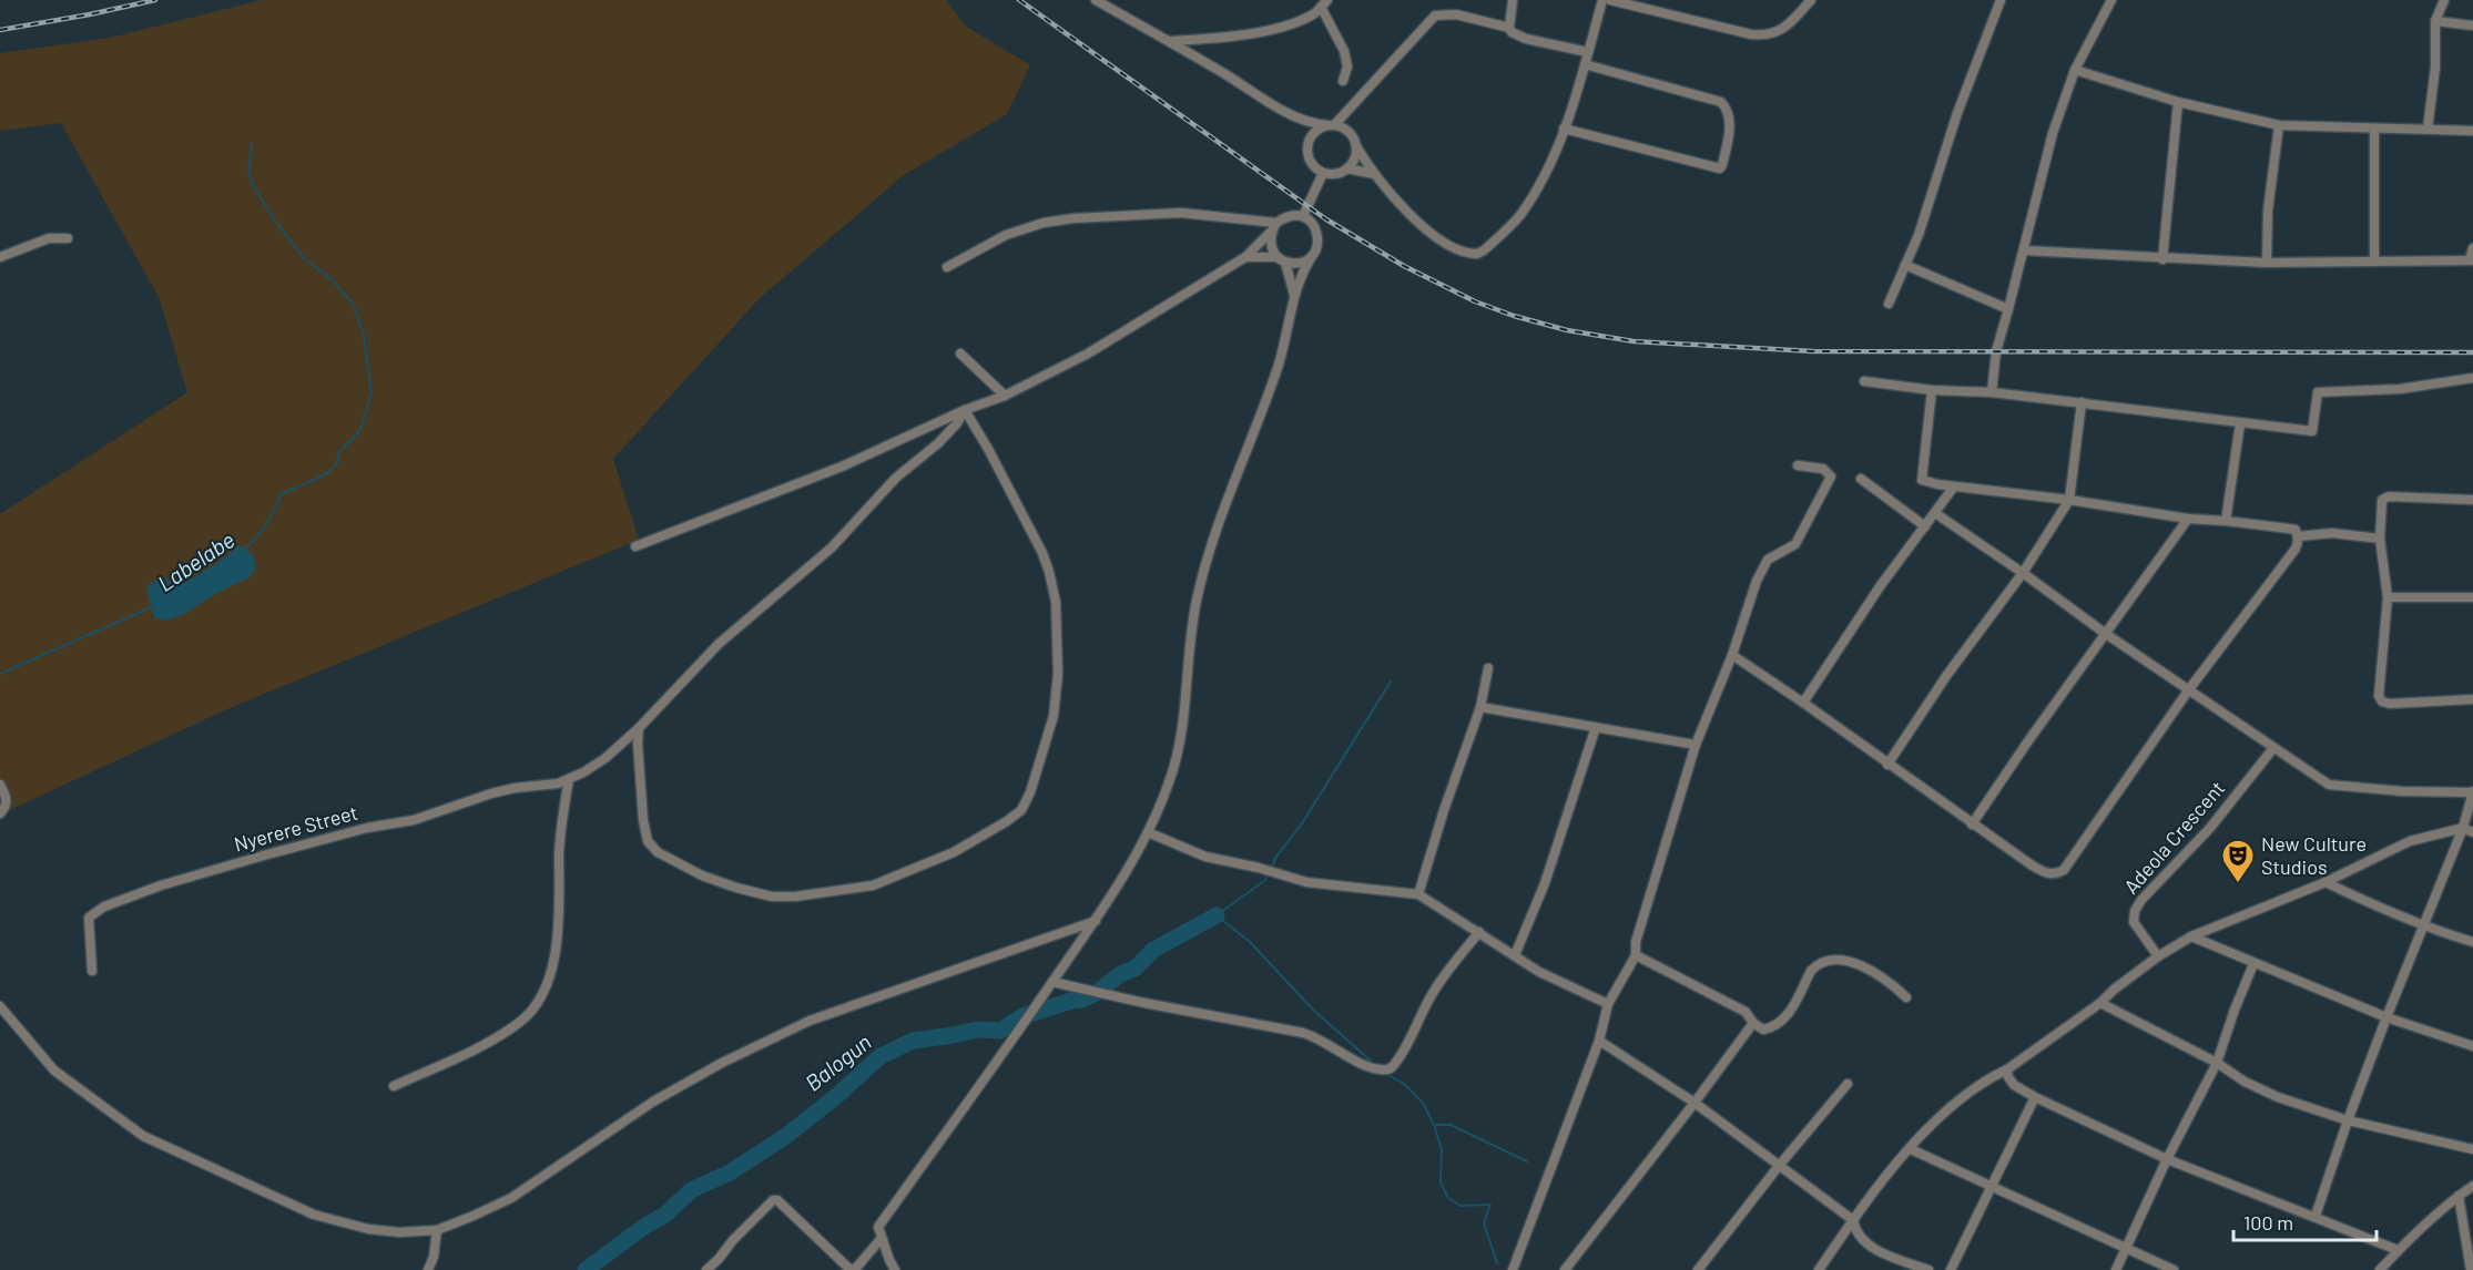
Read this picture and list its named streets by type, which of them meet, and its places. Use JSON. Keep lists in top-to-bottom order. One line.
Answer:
{"streets":{"street":["Nyerere Street","Adeola Crescent"]},"water":["Labelabe","Balogun"],"places":{"theatre":["New Culture Studios"]},"scale_bar":"100 m"}
